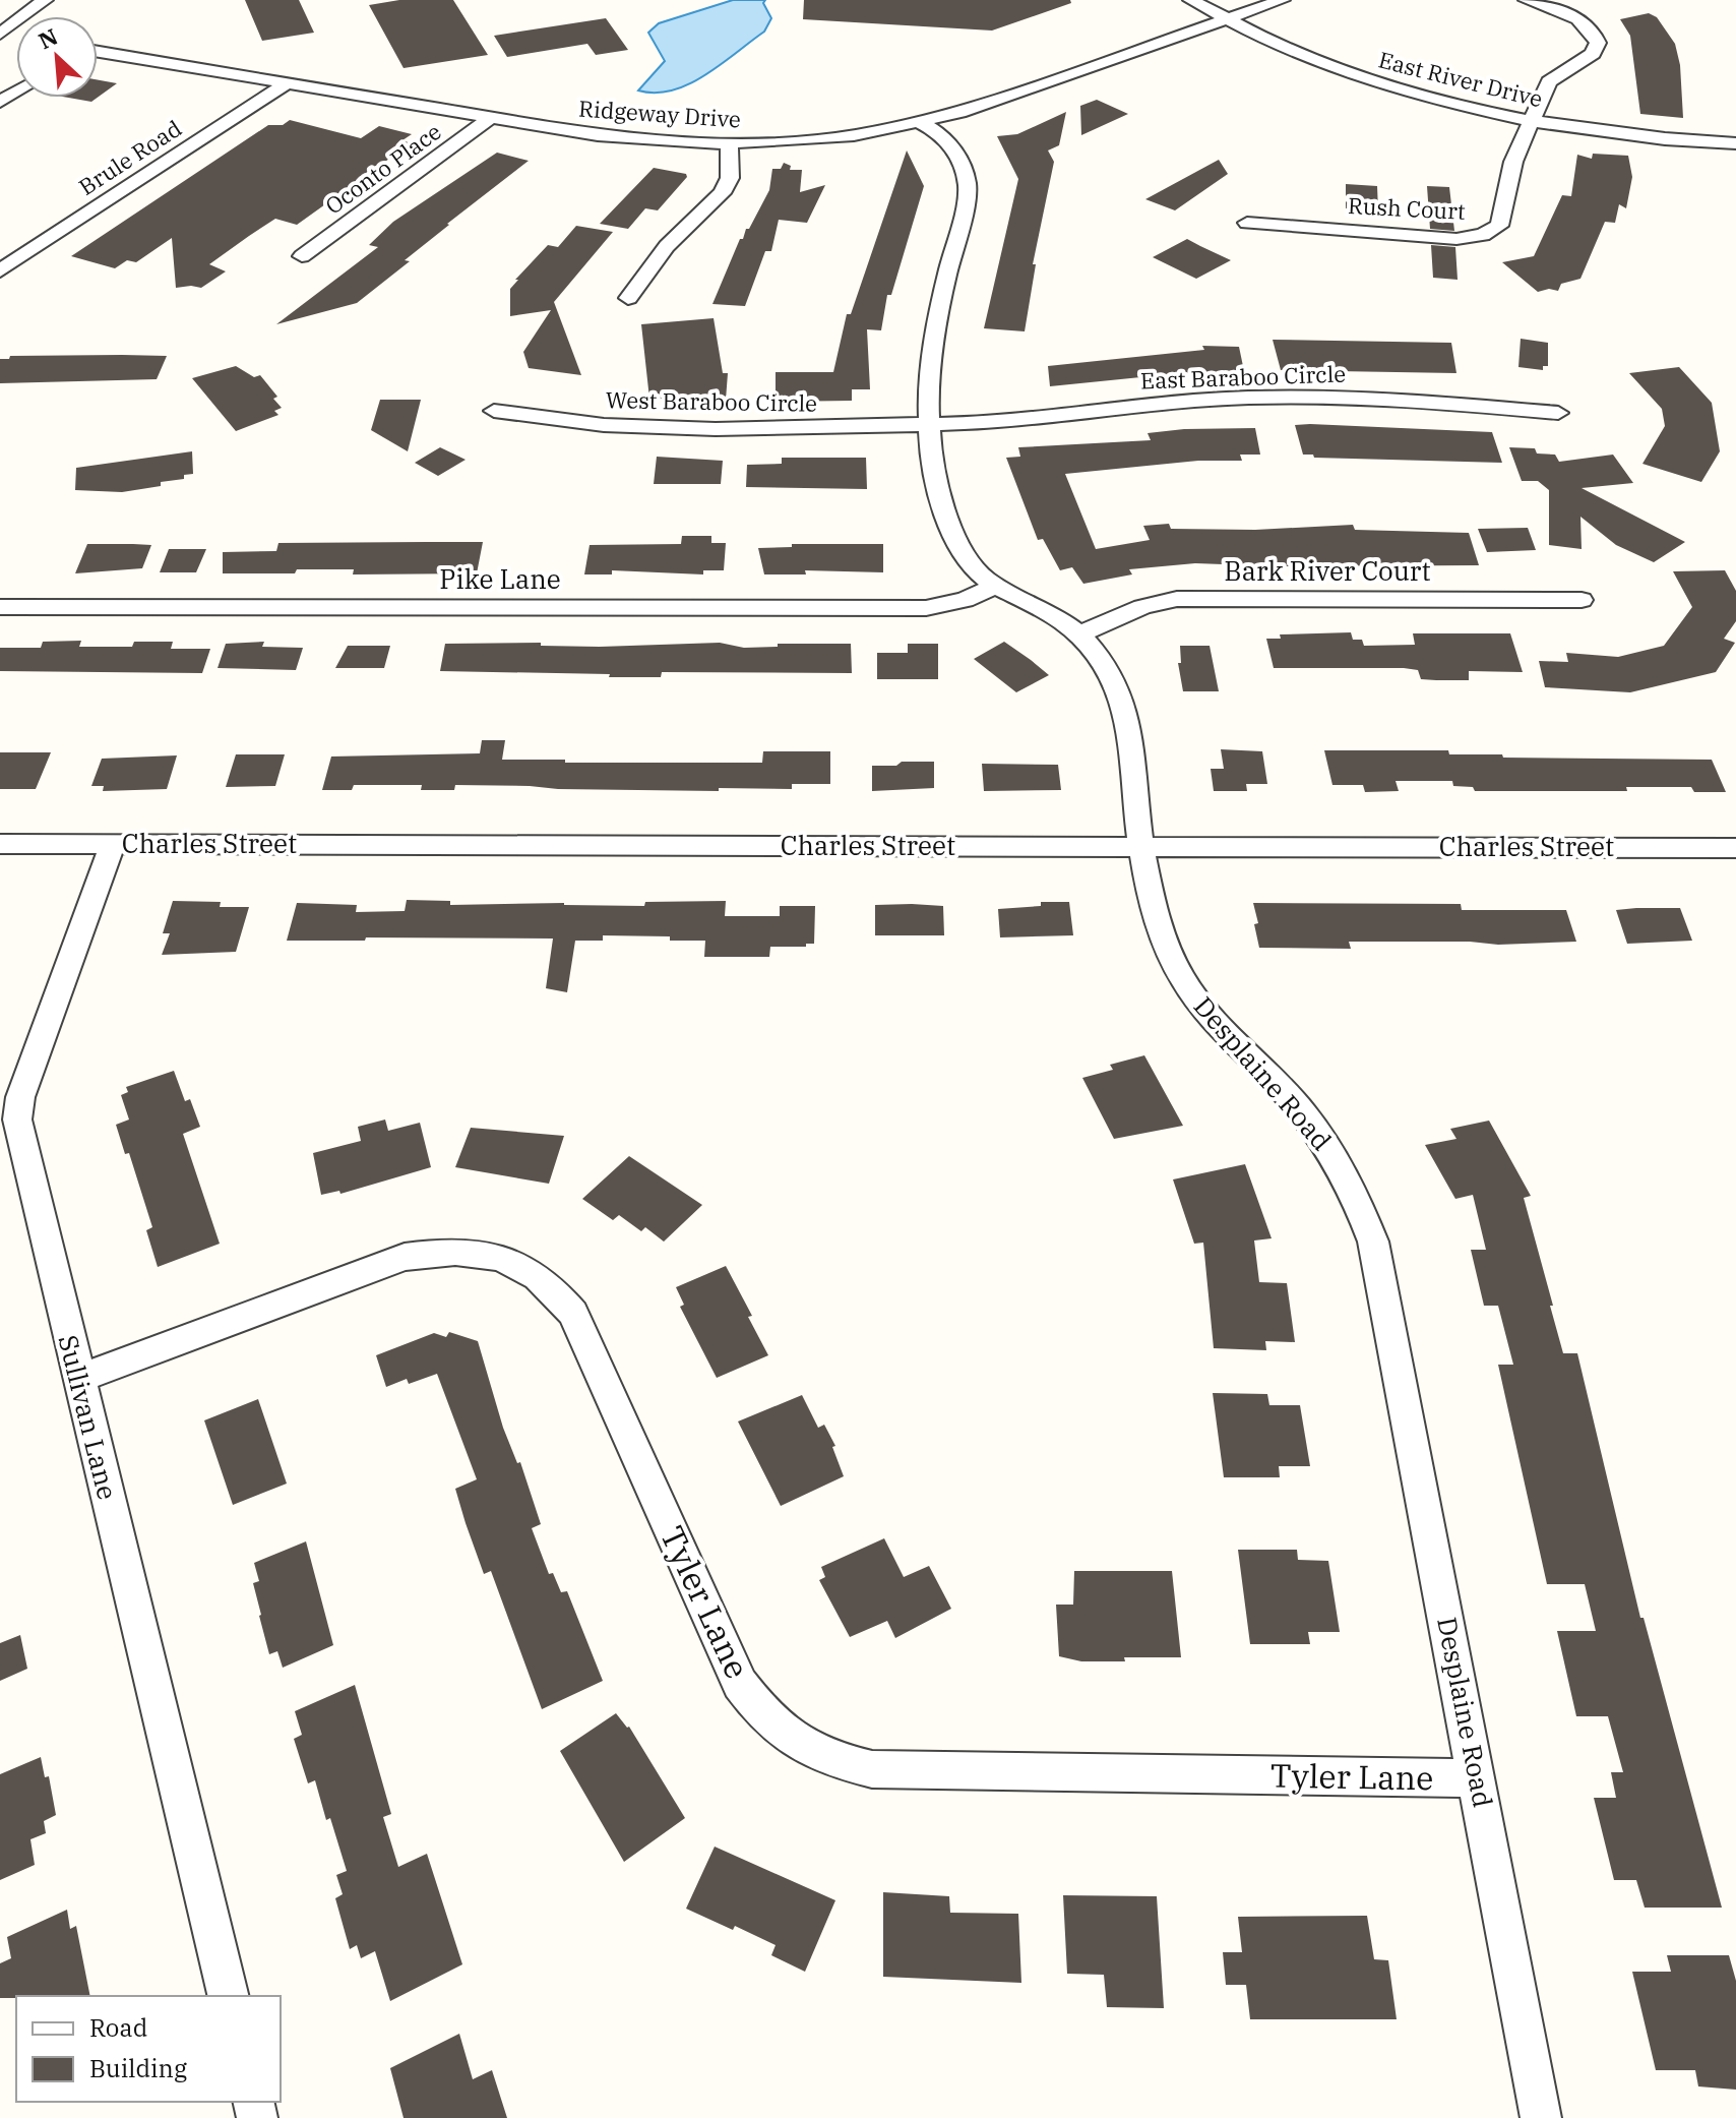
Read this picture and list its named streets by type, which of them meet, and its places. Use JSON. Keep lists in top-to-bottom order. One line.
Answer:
{"streets":{"street":["East River Drive","Ridgeway Drive","Brule Road","Oconto Place","Rush Court","East Baraboo Circle","West Baraboo Circle","Bark River Court","Pike Lane","Charles Street","Desplaine Road","Sullivan Lane","Tyler Lane"]},"crossings":[["East River Drive","Ridgeway Drive"],["East River Drive","Rush Court"],["Ridgeway Drive","Brule Road"],["Ridgeway Drive","Oconto Place"],["Ridgeway Drive","Desplaine Road"],["East Baraboo Circle","West Baraboo Circle"],["East Baraboo Circle","Desplaine Road"],["West Baraboo Circle","Desplaine Road"],["Bark River Court","Desplaine Road"],["Pike Lane","Desplaine Road"],["Charles Street","Desplaine Road"],["Charles Street","Sullivan Lane"],["Desplaine Road","Tyler Lane"],["Sullivan Lane","Tyler Lane"]],"legend":["Road","Building"],"north":"top left"}
